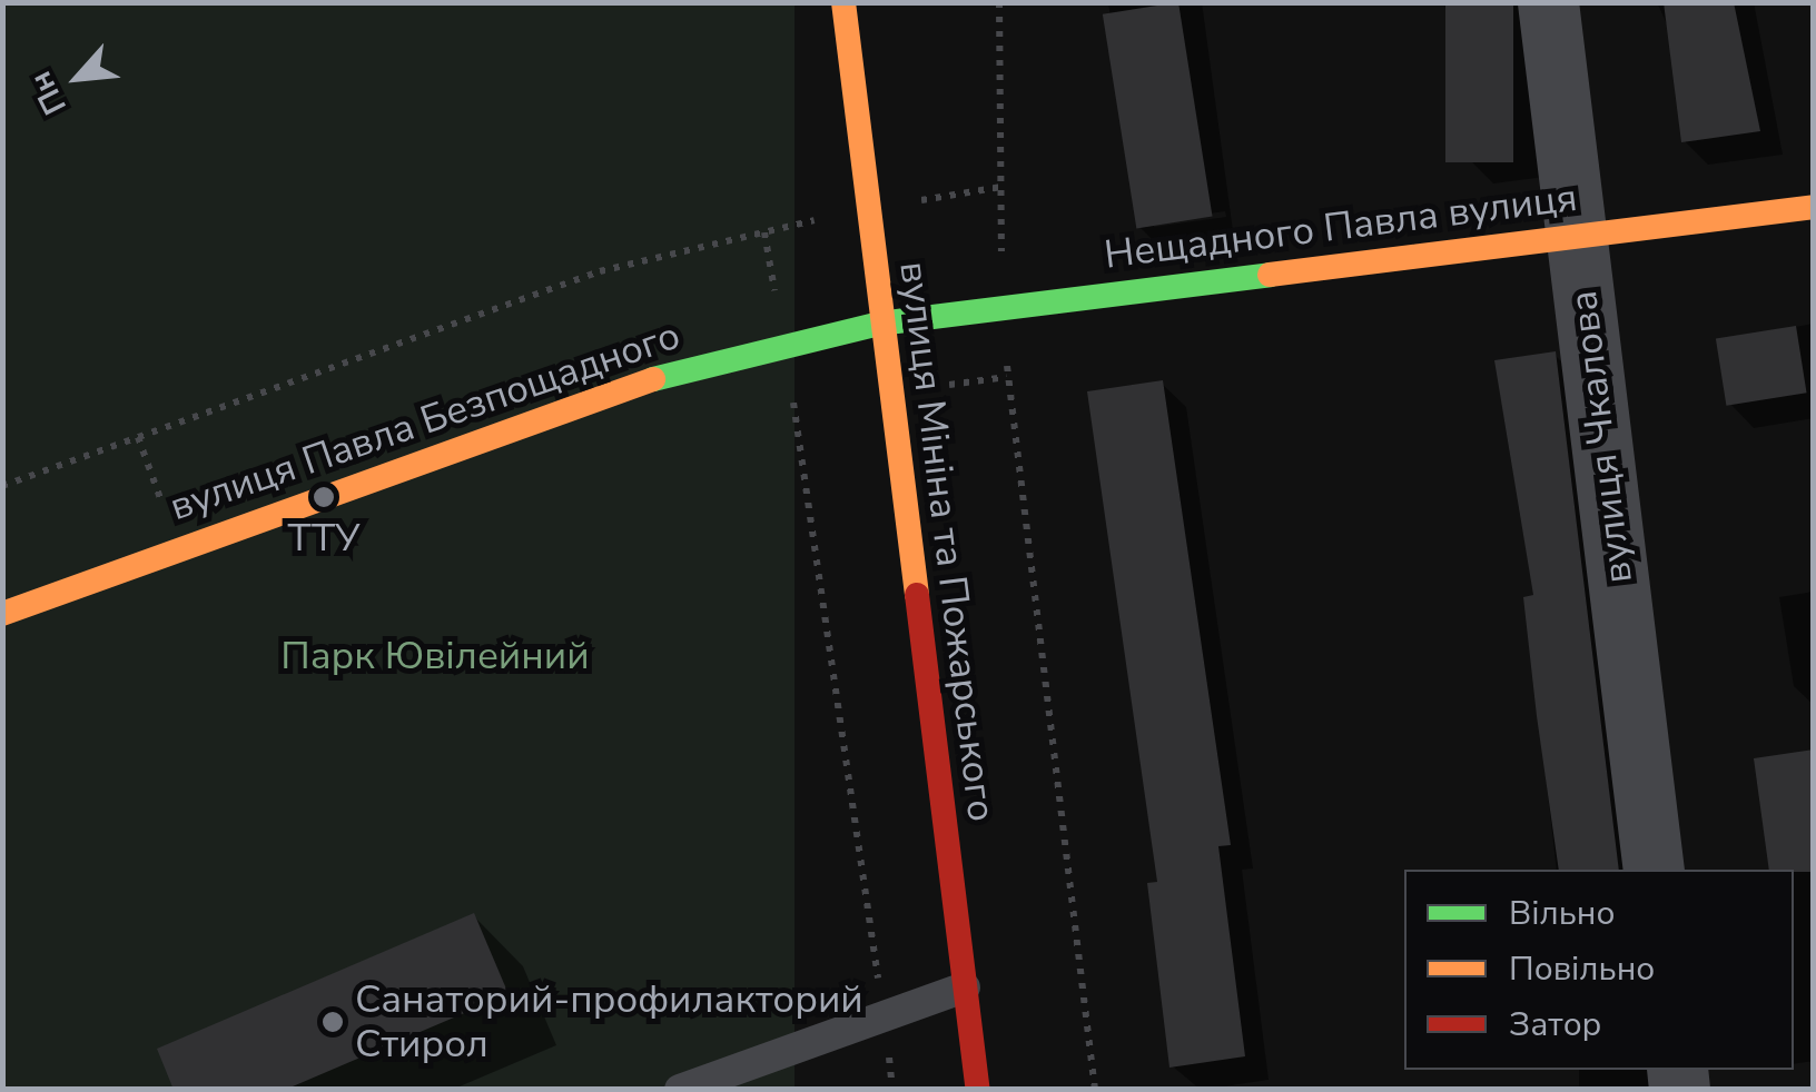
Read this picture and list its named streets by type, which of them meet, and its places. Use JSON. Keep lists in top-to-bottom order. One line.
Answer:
{"streets":{"street":["Нещадного Павла вулиця","вулиця Павла Безпощадного","вулиця Чкалова","вулиця Мініна та Пожарського"]},"crossings":[["Нещадного Павла вулиця","вулиця Павла Безпощадного"],["Нещадного Павла вулиця","вулиця Чкалова"],["Нещадного Павла вулиця","вулиця Мініна та Пожарського"],["вулиця Павла Безпощадного","вулиця Мініна та Пожарського"]],"parks":["Парк Ювілейний"],"places":["ТТУ","Санаторий-профилакторий Стирол"],"legend":["Вільно","Повільно","Затор"],"north":"bottom left"}
